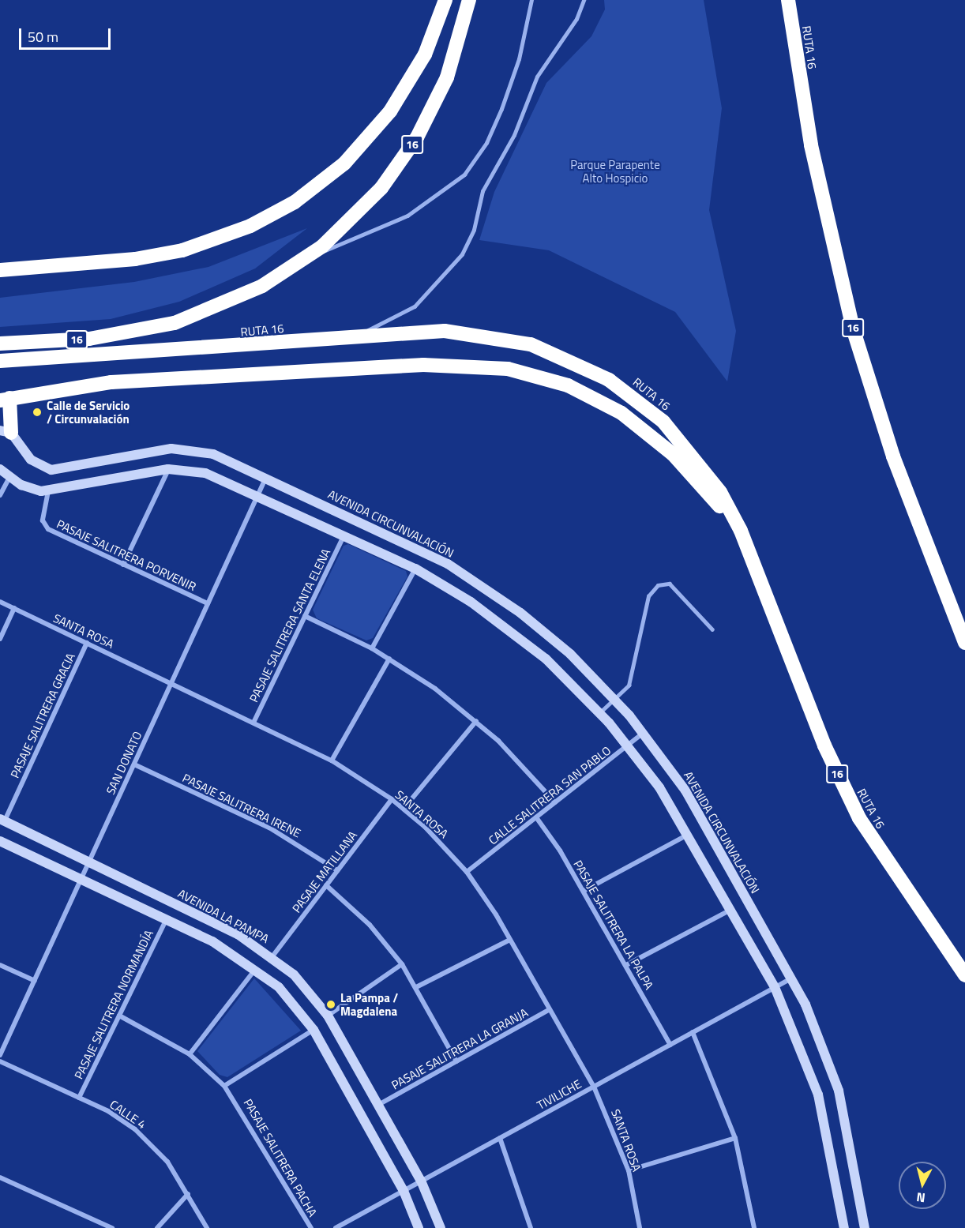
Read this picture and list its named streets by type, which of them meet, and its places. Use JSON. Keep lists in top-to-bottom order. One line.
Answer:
{"streets":{"highway":["RUTA 16","16"],"street":["AVENIDA CIRCUNVALACIÓN","PASAJE SALITRERA PORVENIR","PASAJE SALITRERA SANTA ELENA","SANTA ROSA","PASAJE SALITRERA GRACIA","SAN DONATO","CALLE SALITRERA SAN PABLO","PASAJE SALITRERA IRENE","PASAJE MATILLANA","AVENIDA LA PAMPA","PASAJE SALITRERA LA PALPA","PASAJE SALITRERA NORMANDÍA","PASAJE SALITRERA LA GRANJA","TIVILICHE","CALLE 4","PASAJE SALITRERA PACHA"]},"crossings":[["AVENIDA CIRCUNVALACIÓN","SAN DONATO"],["AVENIDA CIRCUNVALACIÓN","CALLE SALITRERA SAN PABLO"],["AVENIDA CIRCUNVALACIÓN","TIVILICHE"],["PASAJE SALITRERA PORVENIR","SAN DONATO"],["PASAJE SALITRERA SANTA ELENA","SANTA ROSA"],["SANTA ROSA","PASAJE SALITRERA GRACIA"],["SANTA ROSA","SAN DONATO"],["SANTA ROSA","CALLE SALITRERA SAN PABLO"],["SANTA ROSA","PASAJE MATILLANA"],["SANTA ROSA","PASAJE SALITRERA LA GRANJA"],["SANTA ROSA","TIVILICHE"],["PASAJE SALITRERA GRACIA","AVENIDA LA PAMPA"],["SAN DONATO","PASAJE SALITRERA IRENE"],["SAN DONATO","AVENIDA LA PAMPA"],["CALLE SALITRERA SAN PABLO","PASAJE SALITRERA LA PALPA"],["PASAJE SALITRERA IRENE","PASAJE MATILLANA"],["PASAJE MATILLANA","AVENIDA LA PAMPA"],["AVENIDA LA PAMPA","PASAJE SALITRERA LA GRANJA"],["AVENIDA LA PAMPA","TIVILICHE"],["PASAJE SALITRERA LA PALPA","TIVILICHE"],["PASAJE SALITRERA NORMANDÍA","CALLE 4"],["PASAJE SALITRERA NORMANDÍA","PASAJE SALITRERA PACHA"]],"parks":["Parque Parapente Alto Hospicio"],"places":["Calle de Servicio / Circunvalación","La Pampa / Magdalena"],"scale_bar":"50 m","north":"bottom"}
